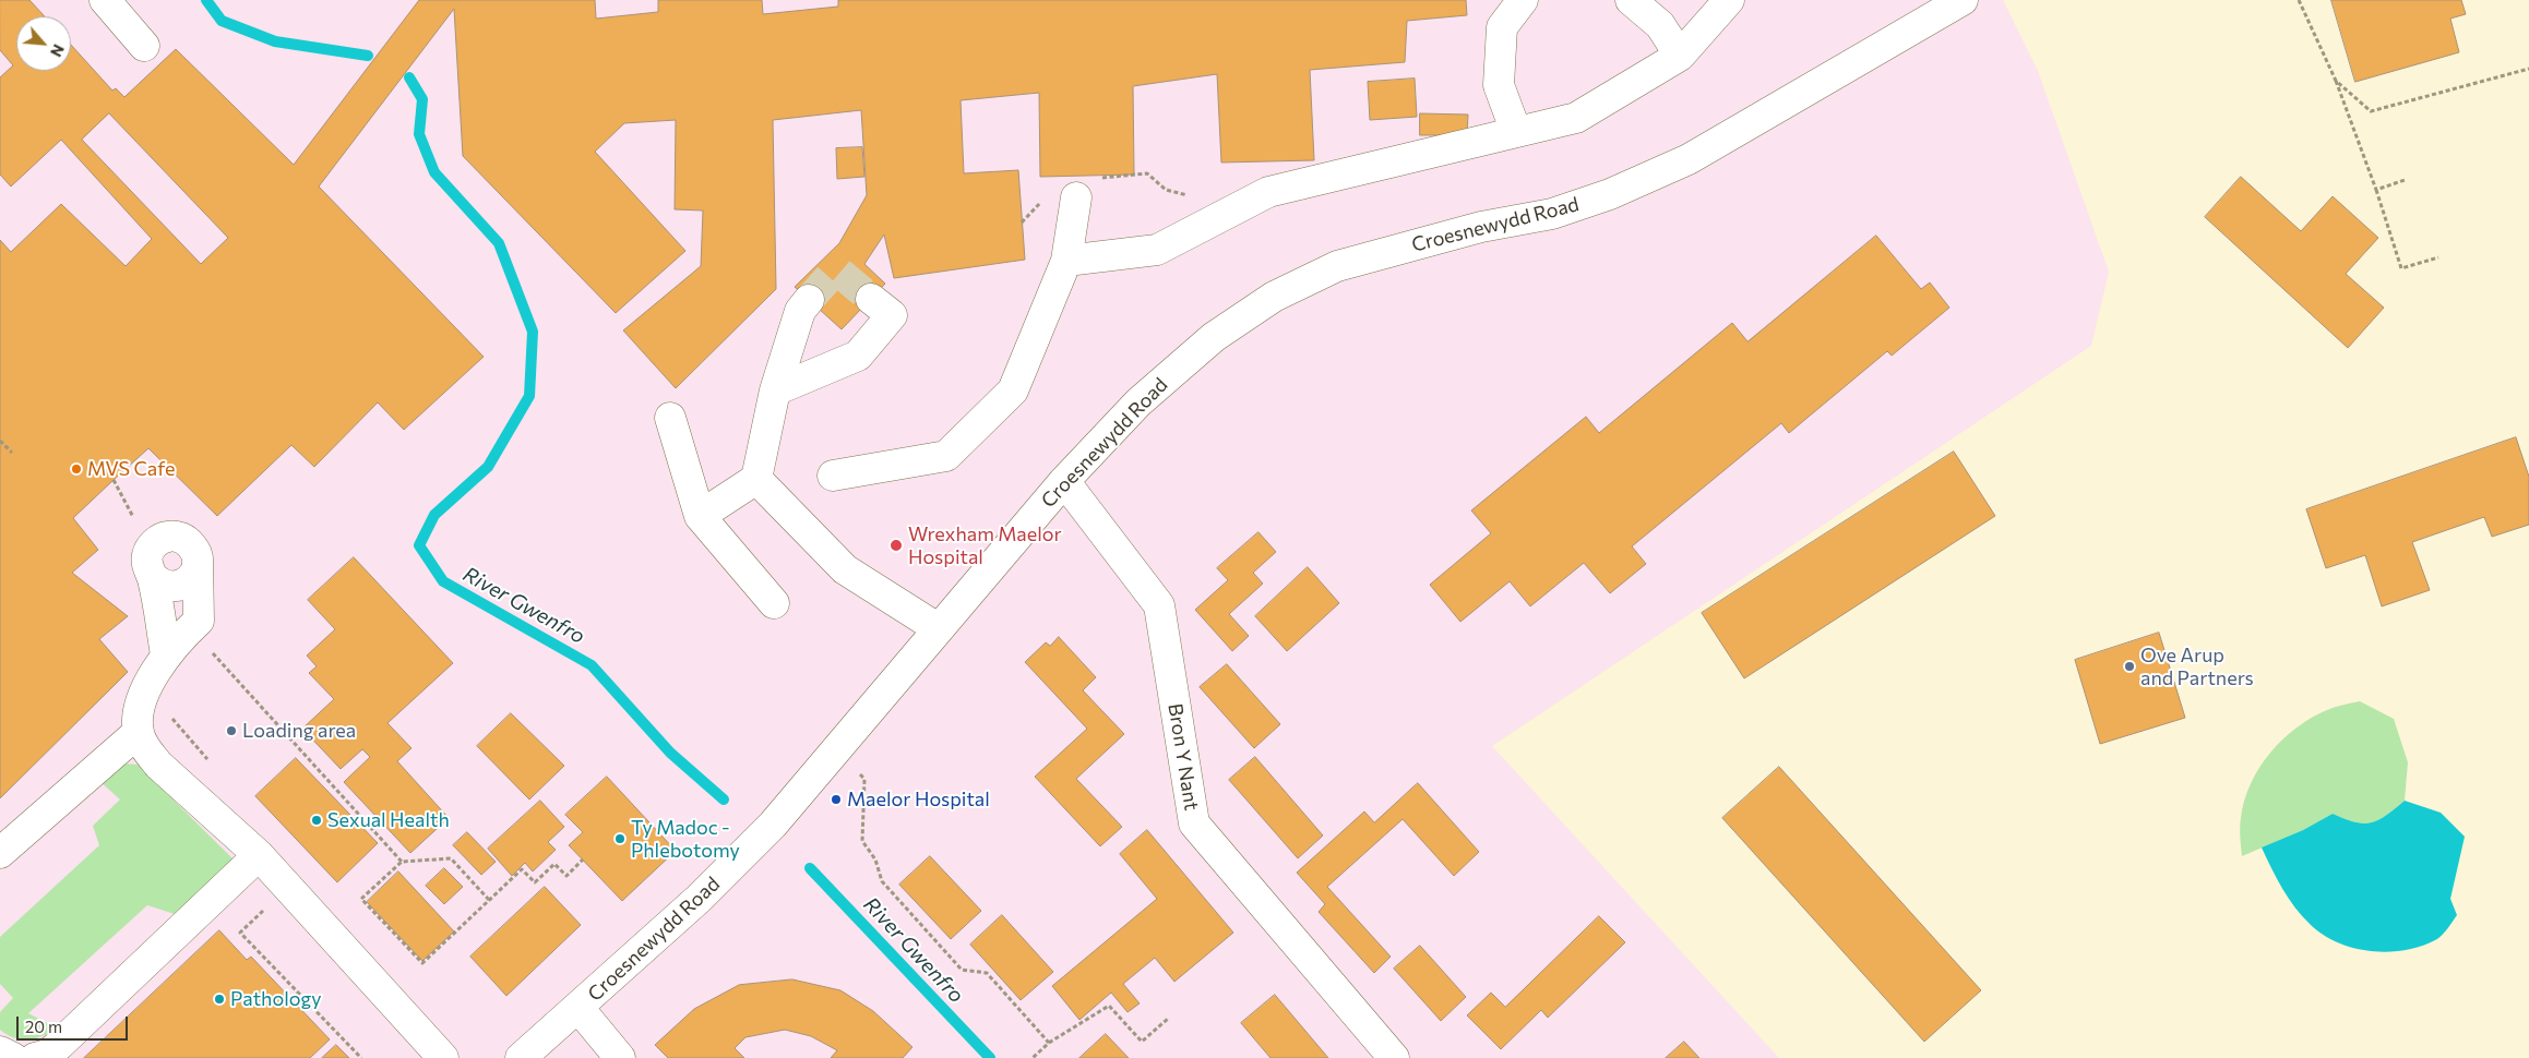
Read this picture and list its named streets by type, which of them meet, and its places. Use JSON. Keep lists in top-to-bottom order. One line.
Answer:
{"streets":{"street":["Croesnewydd Road","Bron Y Nant"]},"crossings":[["Croesnewydd Road","Bron Y Nant"]],"water":["River Gwenfro"],"places":["MVS Cafe","Wrexham Maelor Hospital","Ove Arup and Partners","Loading area","Maelor Hospital","Sexual Health","Ty Madoc - Phlebotomy","Pathology"],"scale_bar":"20 m","north":"bottom right"}
